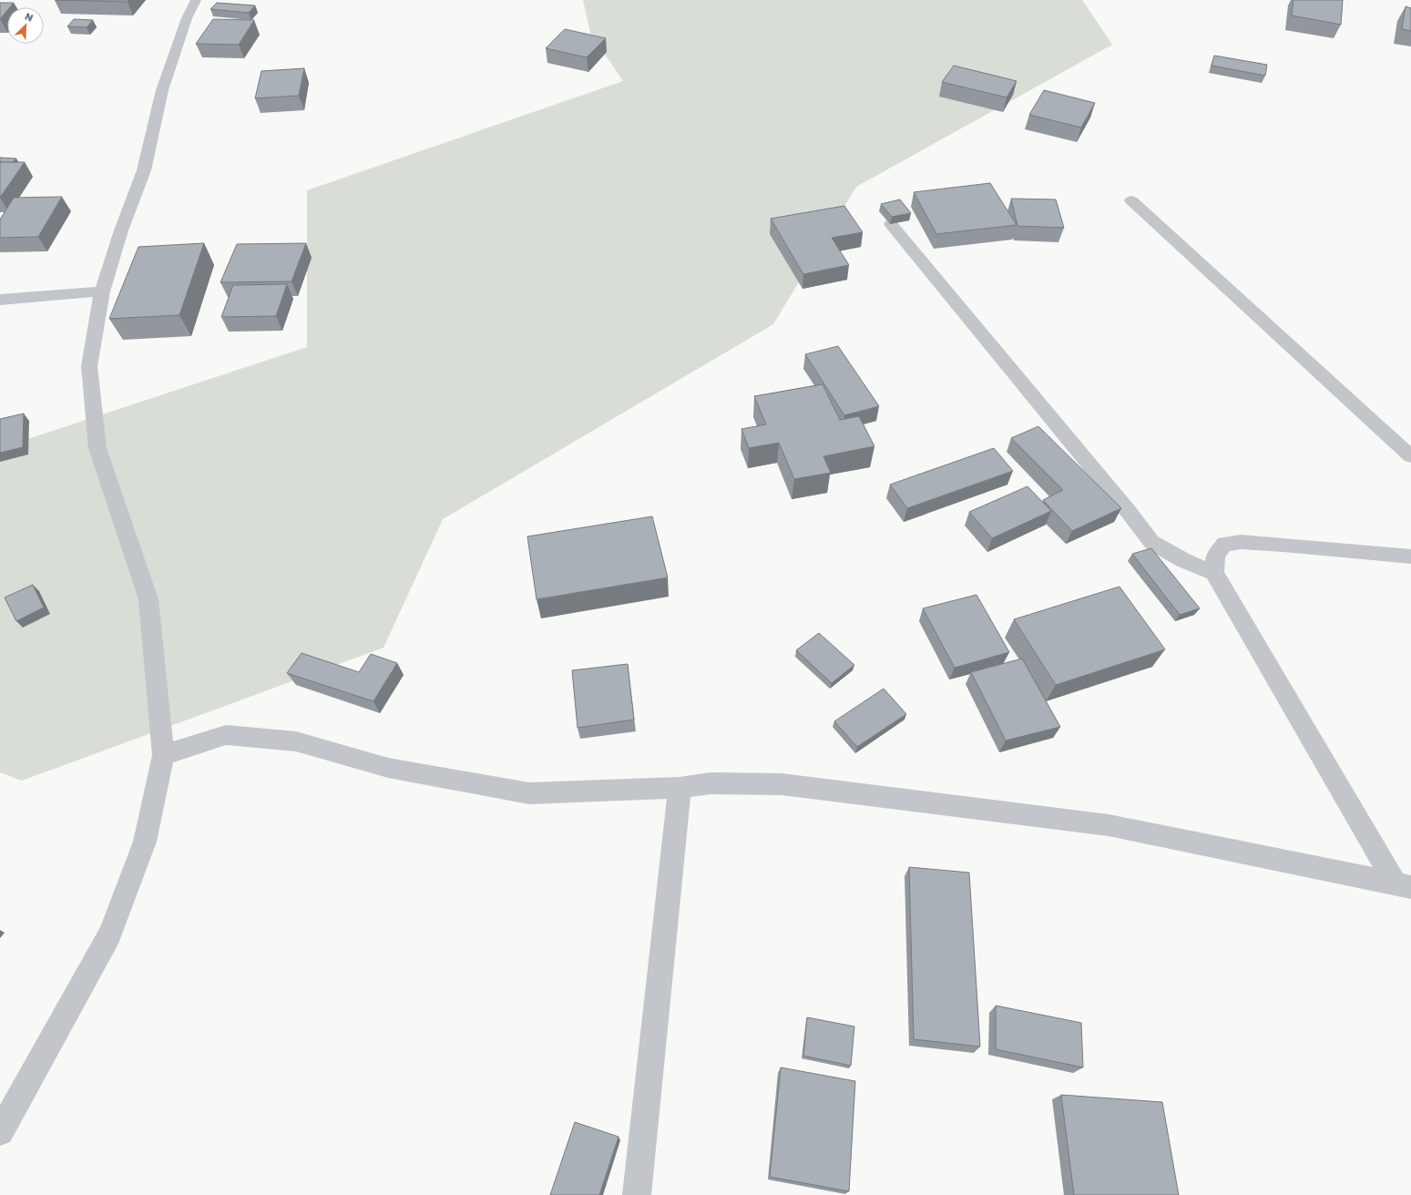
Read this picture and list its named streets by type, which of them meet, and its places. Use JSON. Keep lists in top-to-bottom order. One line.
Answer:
{"north":"top right"}
